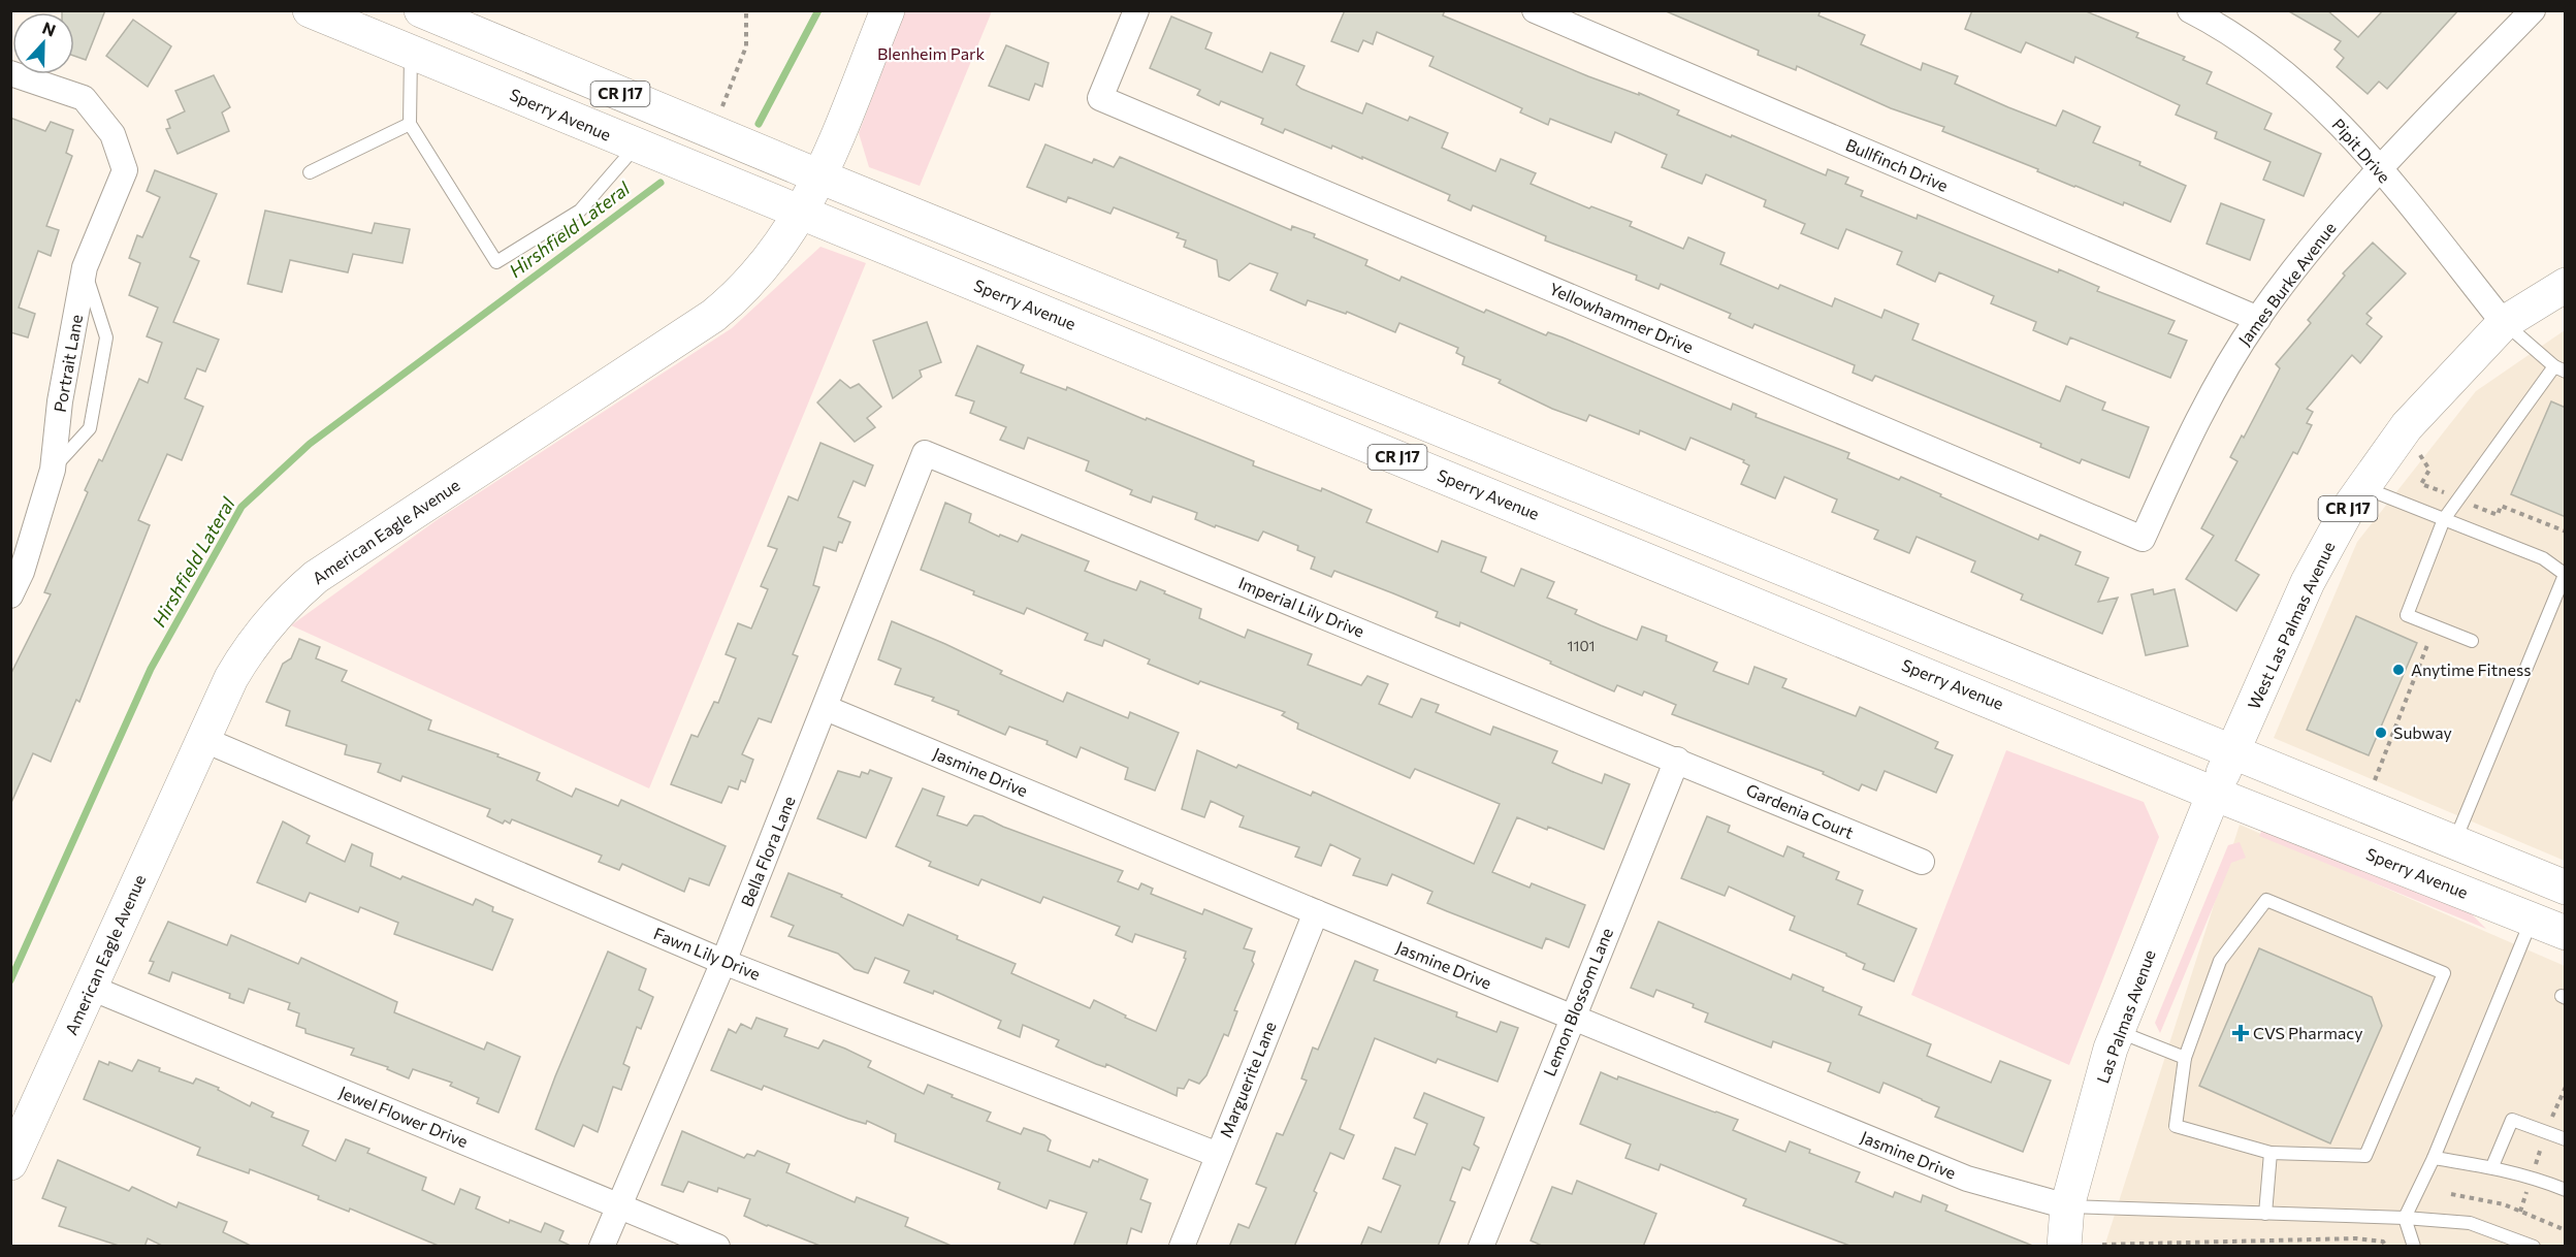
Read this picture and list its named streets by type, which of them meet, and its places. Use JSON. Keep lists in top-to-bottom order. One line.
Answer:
{"streets":{"main road":["CR J17","Sperry Avenue","American Eagle Avenue","West Las Palmas Avenue","Las Palmas Avenue"],"street":["Pipit Drive","Bullfinch Drive","James Burke Avenue","Yellowhammer Drive","Portrait Lane","Imperial Lily Drive","Jasmine Drive","Gardenia Court","Bella Flora Lane","Fawn Lily Drive","Lemon Blossom Lane","Marguerite Lane","Jewel Flower Drive"]},"crossings":[["CR J17","American Eagle Avenue"],["CR J17","West Las Palmas Avenue"],["Sperry Avenue","American Eagle Avenue"],["Sperry Avenue","West Las Palmas Avenue"],["Sperry Avenue","Las Palmas Avenue"],["Pipit Drive","James Burke Avenue"],["Pipit Drive","West Las Palmas Avenue"],["Bullfinch Drive","James Burke Avenue"],["James Burke Avenue","Yellowhammer Drive"],["American Eagle Avenue","Fawn Lily Drive"],["American Eagle Avenue","Jewel Flower Drive"],["Imperial Lily Drive","Gardenia Court"],["Imperial Lily Drive","Bella Flora Lane"],["Imperial Lily Drive","Lemon Blossom Lane"],["West Las Palmas Avenue","Las Palmas Avenue"],["Jasmine Drive","Bella Flora Lane"],["Jasmine Drive","Lemon Blossom Lane"],["Jasmine Drive","Las Palmas Avenue"],["Jasmine Drive","Marguerite Lane"],["Gardenia Court","Lemon Blossom Lane"],["Bella Flora Lane","Fawn Lily Drive"],["Bella Flora Lane","Jewel Flower Drive"],["Fawn Lily Drive","Marguerite Lane"]],"water":["Hirshfield Lateral"],"parks":["Blenheim Park"],"places":{"other":["Anytime Fitness","Subway"],"health":["CVS Pharmacy"]},"house_numbers":["1101"],"north":"top"}
